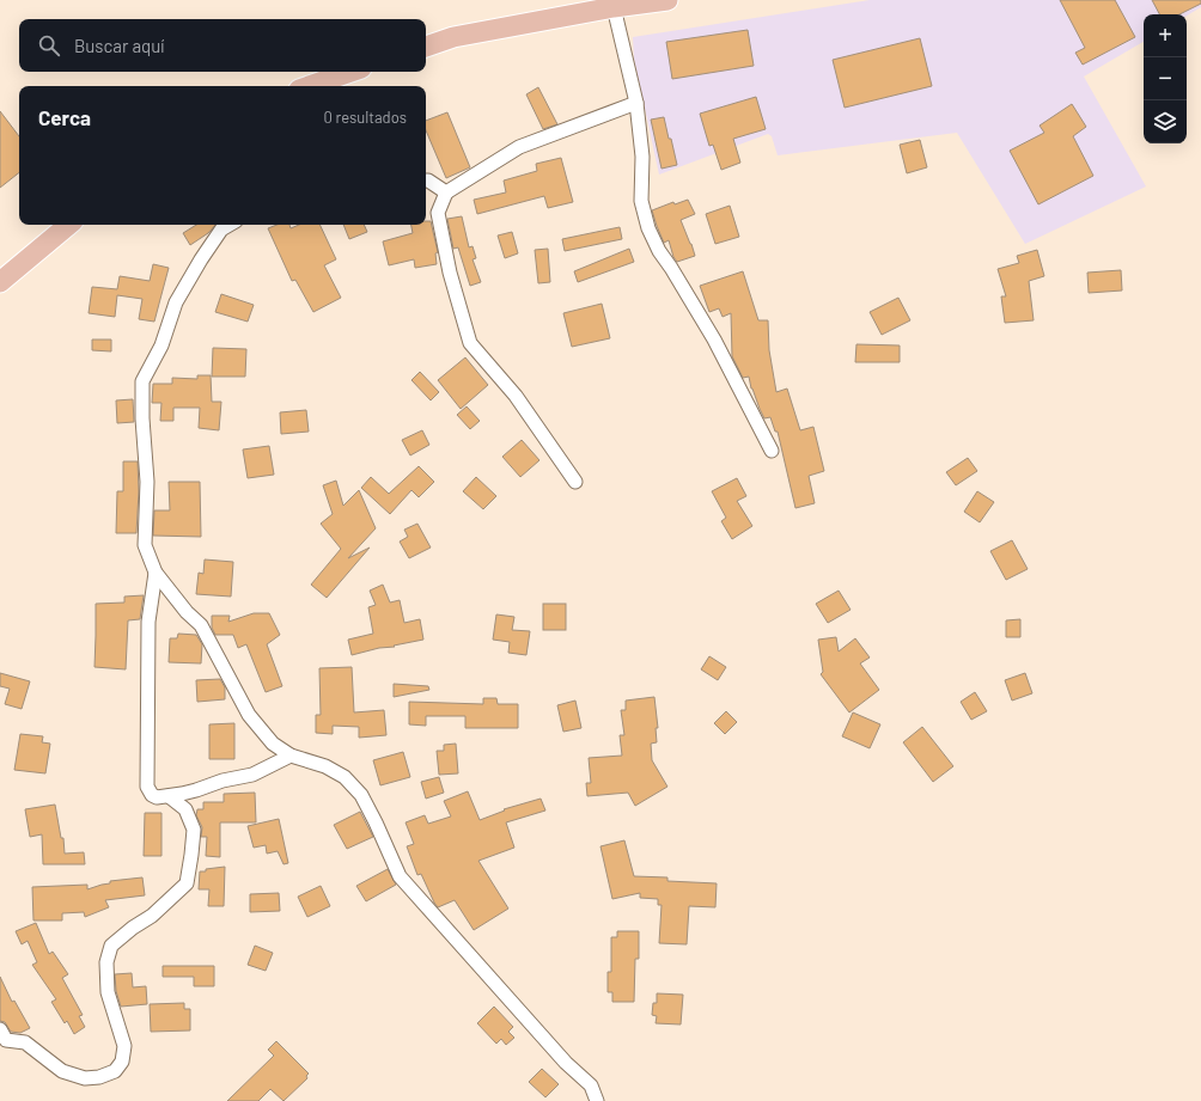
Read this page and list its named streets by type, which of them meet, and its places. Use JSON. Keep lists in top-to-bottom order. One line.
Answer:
{"page":{"map_buttons":["+","−"],"search":"Buscar aquí","heading":["Cerca","0 resultados"]}}
